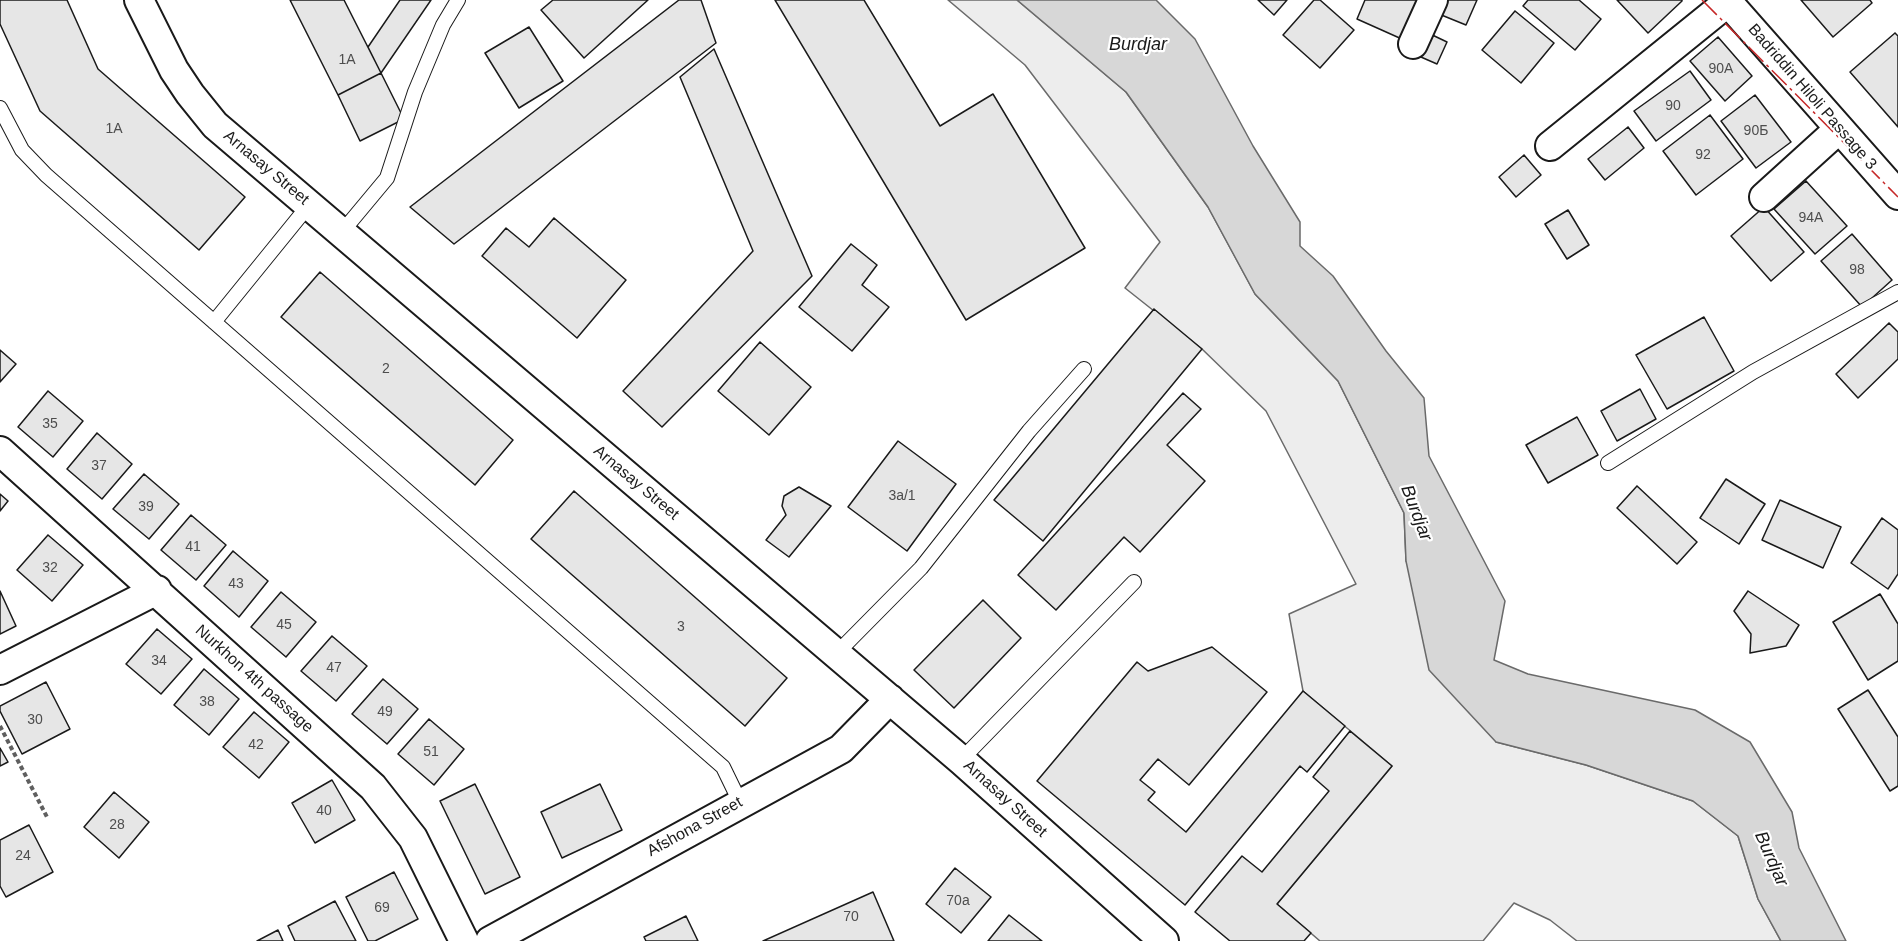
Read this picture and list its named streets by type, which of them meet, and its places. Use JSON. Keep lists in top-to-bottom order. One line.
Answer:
{"streets":{"street":["Badriddin Hiloli Passage 3","Arnasay Street","Nurkhon 4th passage","Afshona Street"]},"crossings":[["Arnasay Street","Afshona Street"]],"water":["Burdjar"],"house_numbers":["1A","90A","90","1А","90Б","92","94A","98","2","35","37","3a/1","39","41","32","43","45","3","34","47","38","49","30","42","51","40","28","24","70a","69","70"]}
